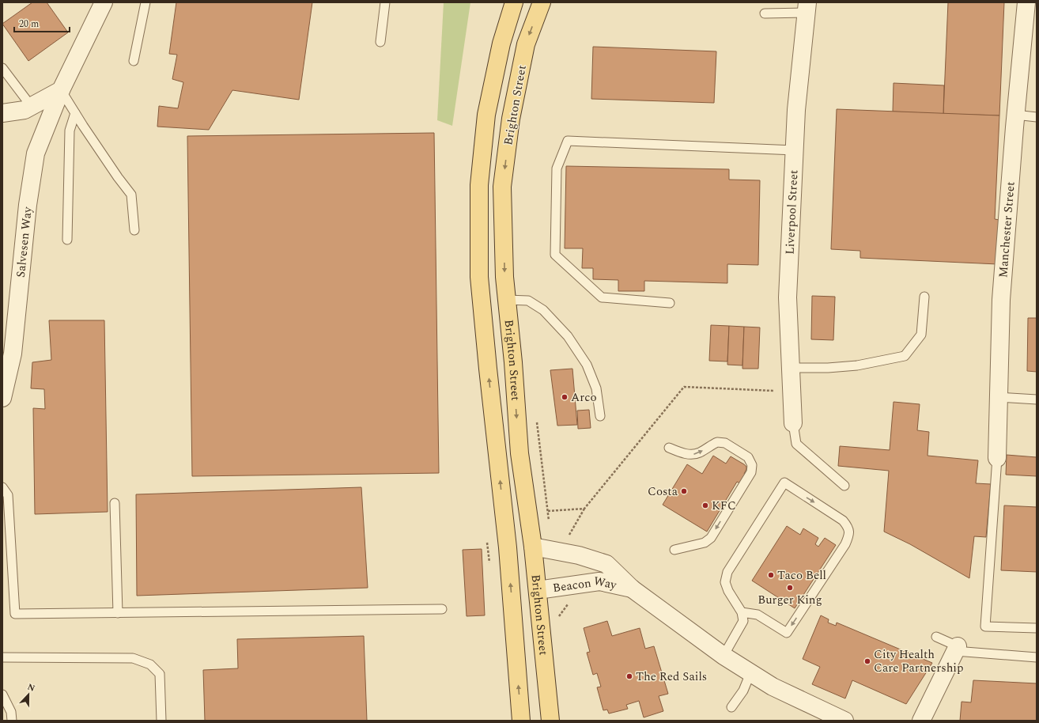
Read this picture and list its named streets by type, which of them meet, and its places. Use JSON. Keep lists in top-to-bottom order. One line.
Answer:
{"streets":{"main road":["Brighton Street"],"street":["Liverpool Street","Manchester Street","Salvesen Way","Beacon Way"]},"crossings":[["Brighton Street","Beacon Way"]],"places":["Arco","Costa","KFC","Taco Bell","Burger King","City Health Care Partnership","The Red Sails"],"scale_bar":"20 m","north":"top"}
